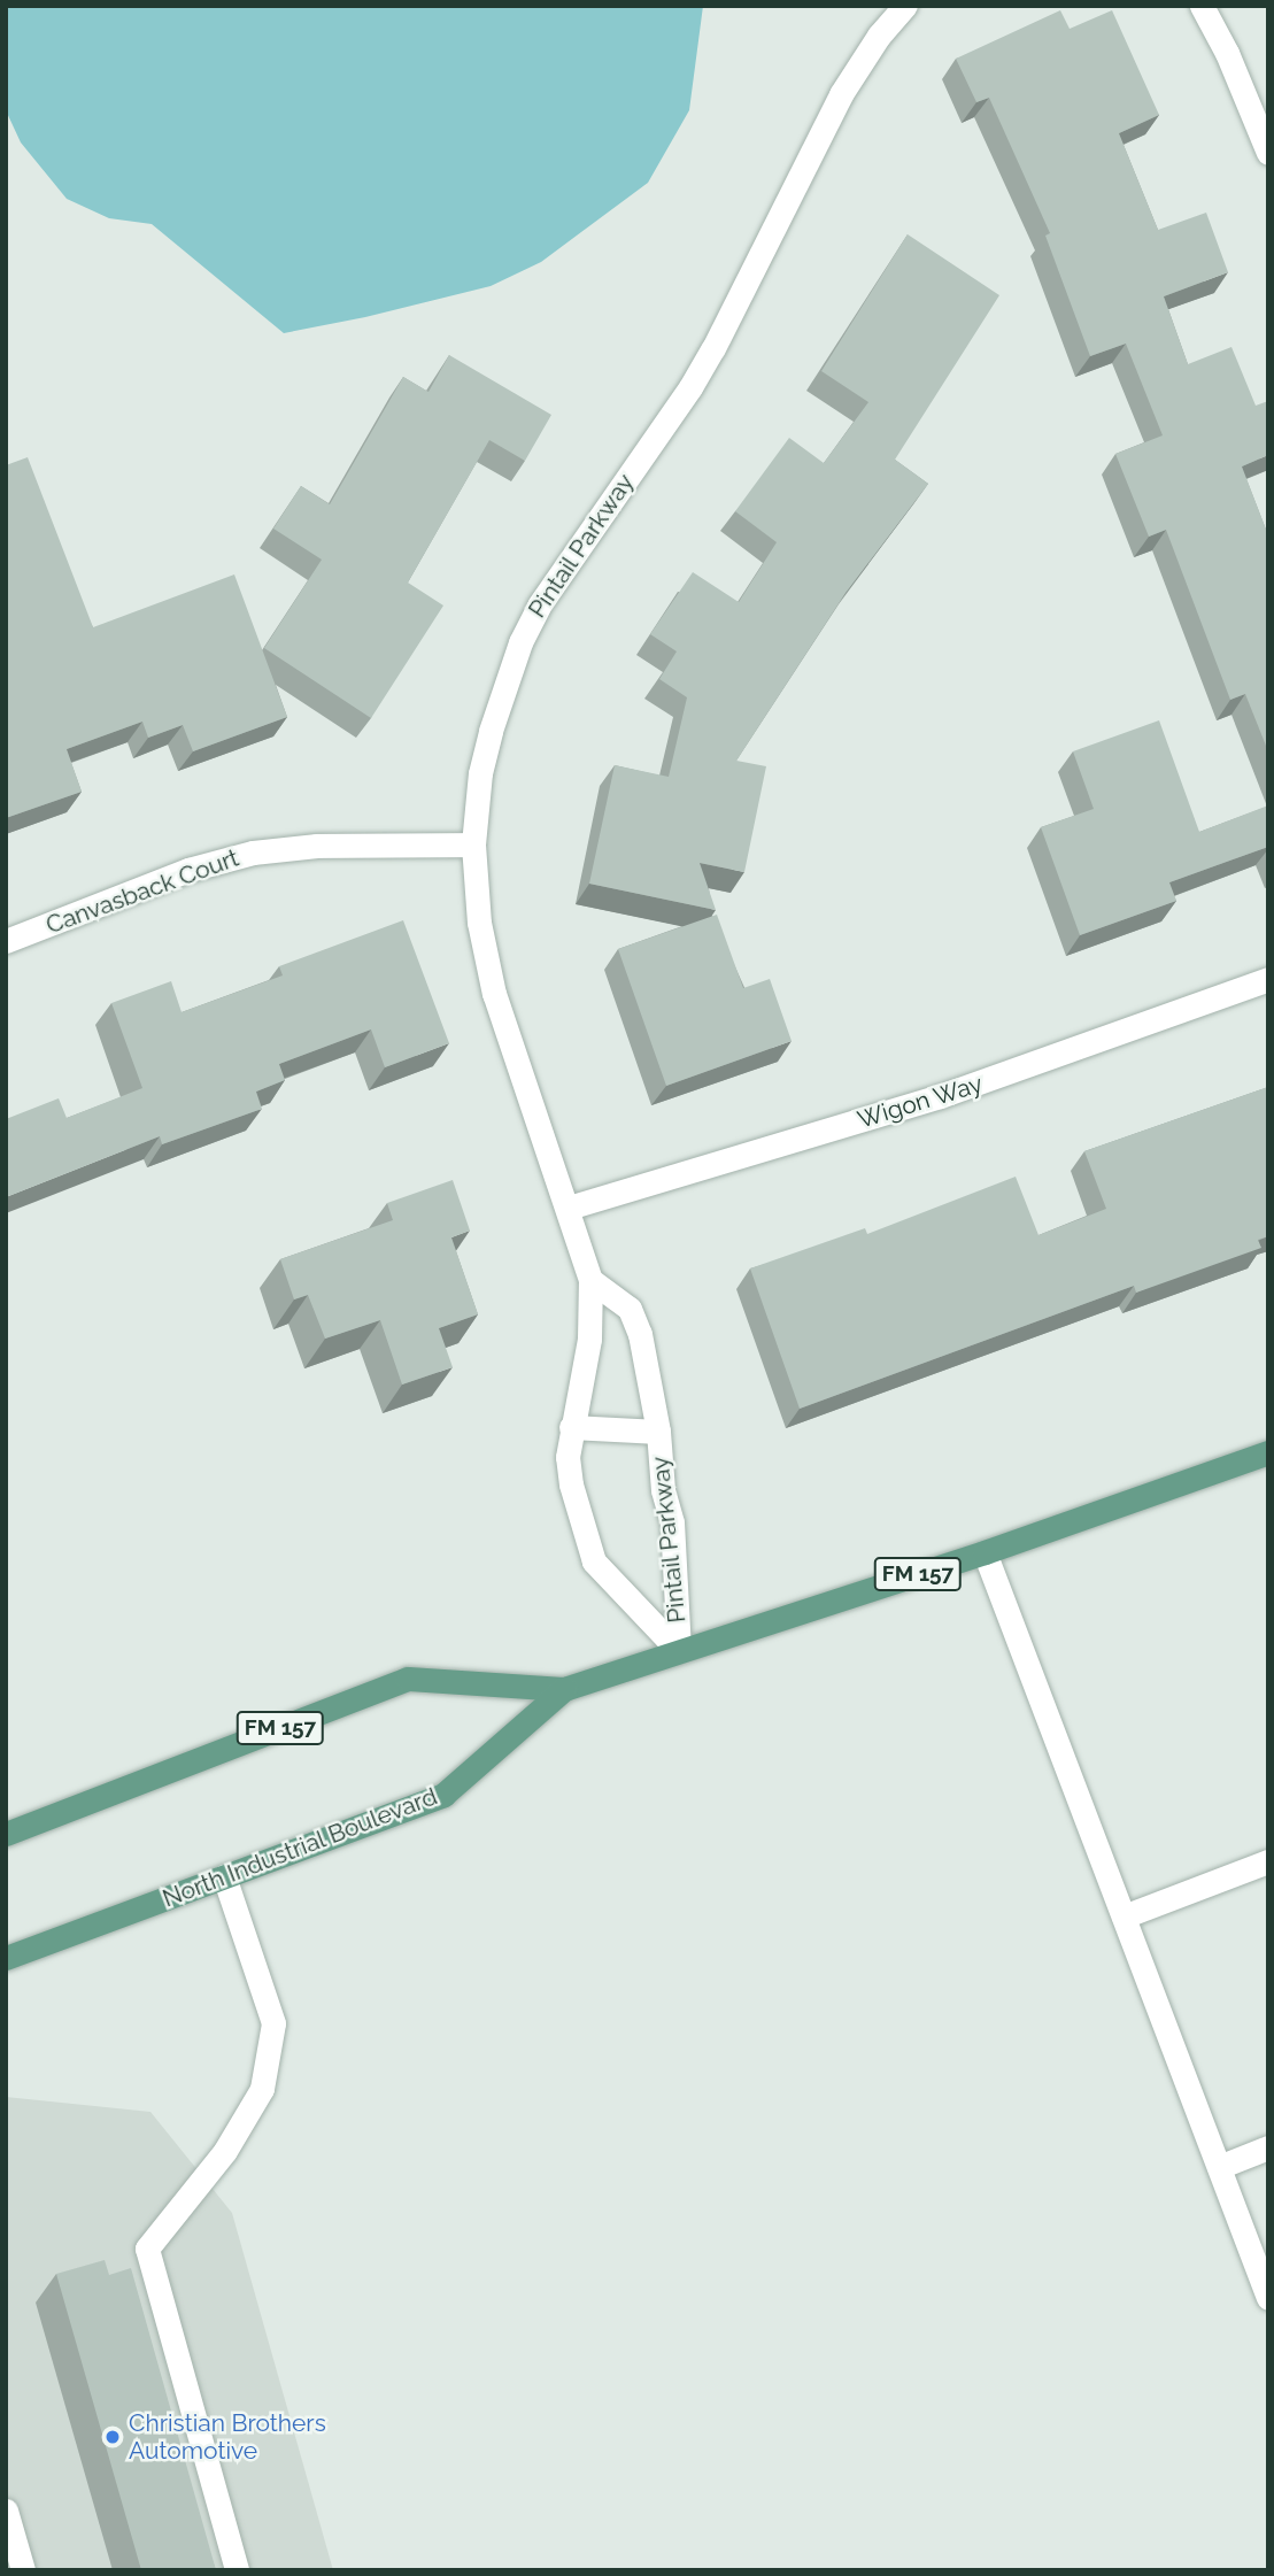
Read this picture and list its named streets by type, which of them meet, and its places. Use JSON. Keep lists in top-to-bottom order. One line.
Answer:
{"streets":{"main road":["FM 157","North Industrial Boulevard"],"street":["Pintail Parkway","Canvasback Court","Wigon Way"]},"crossings":[["Pintail Parkway","Canvasback Court"],["Pintail Parkway","Wigon Way"],["Pintail Parkway","North Industrial Boulevard"]],"places":["Christian Brothers Automotive"]}
